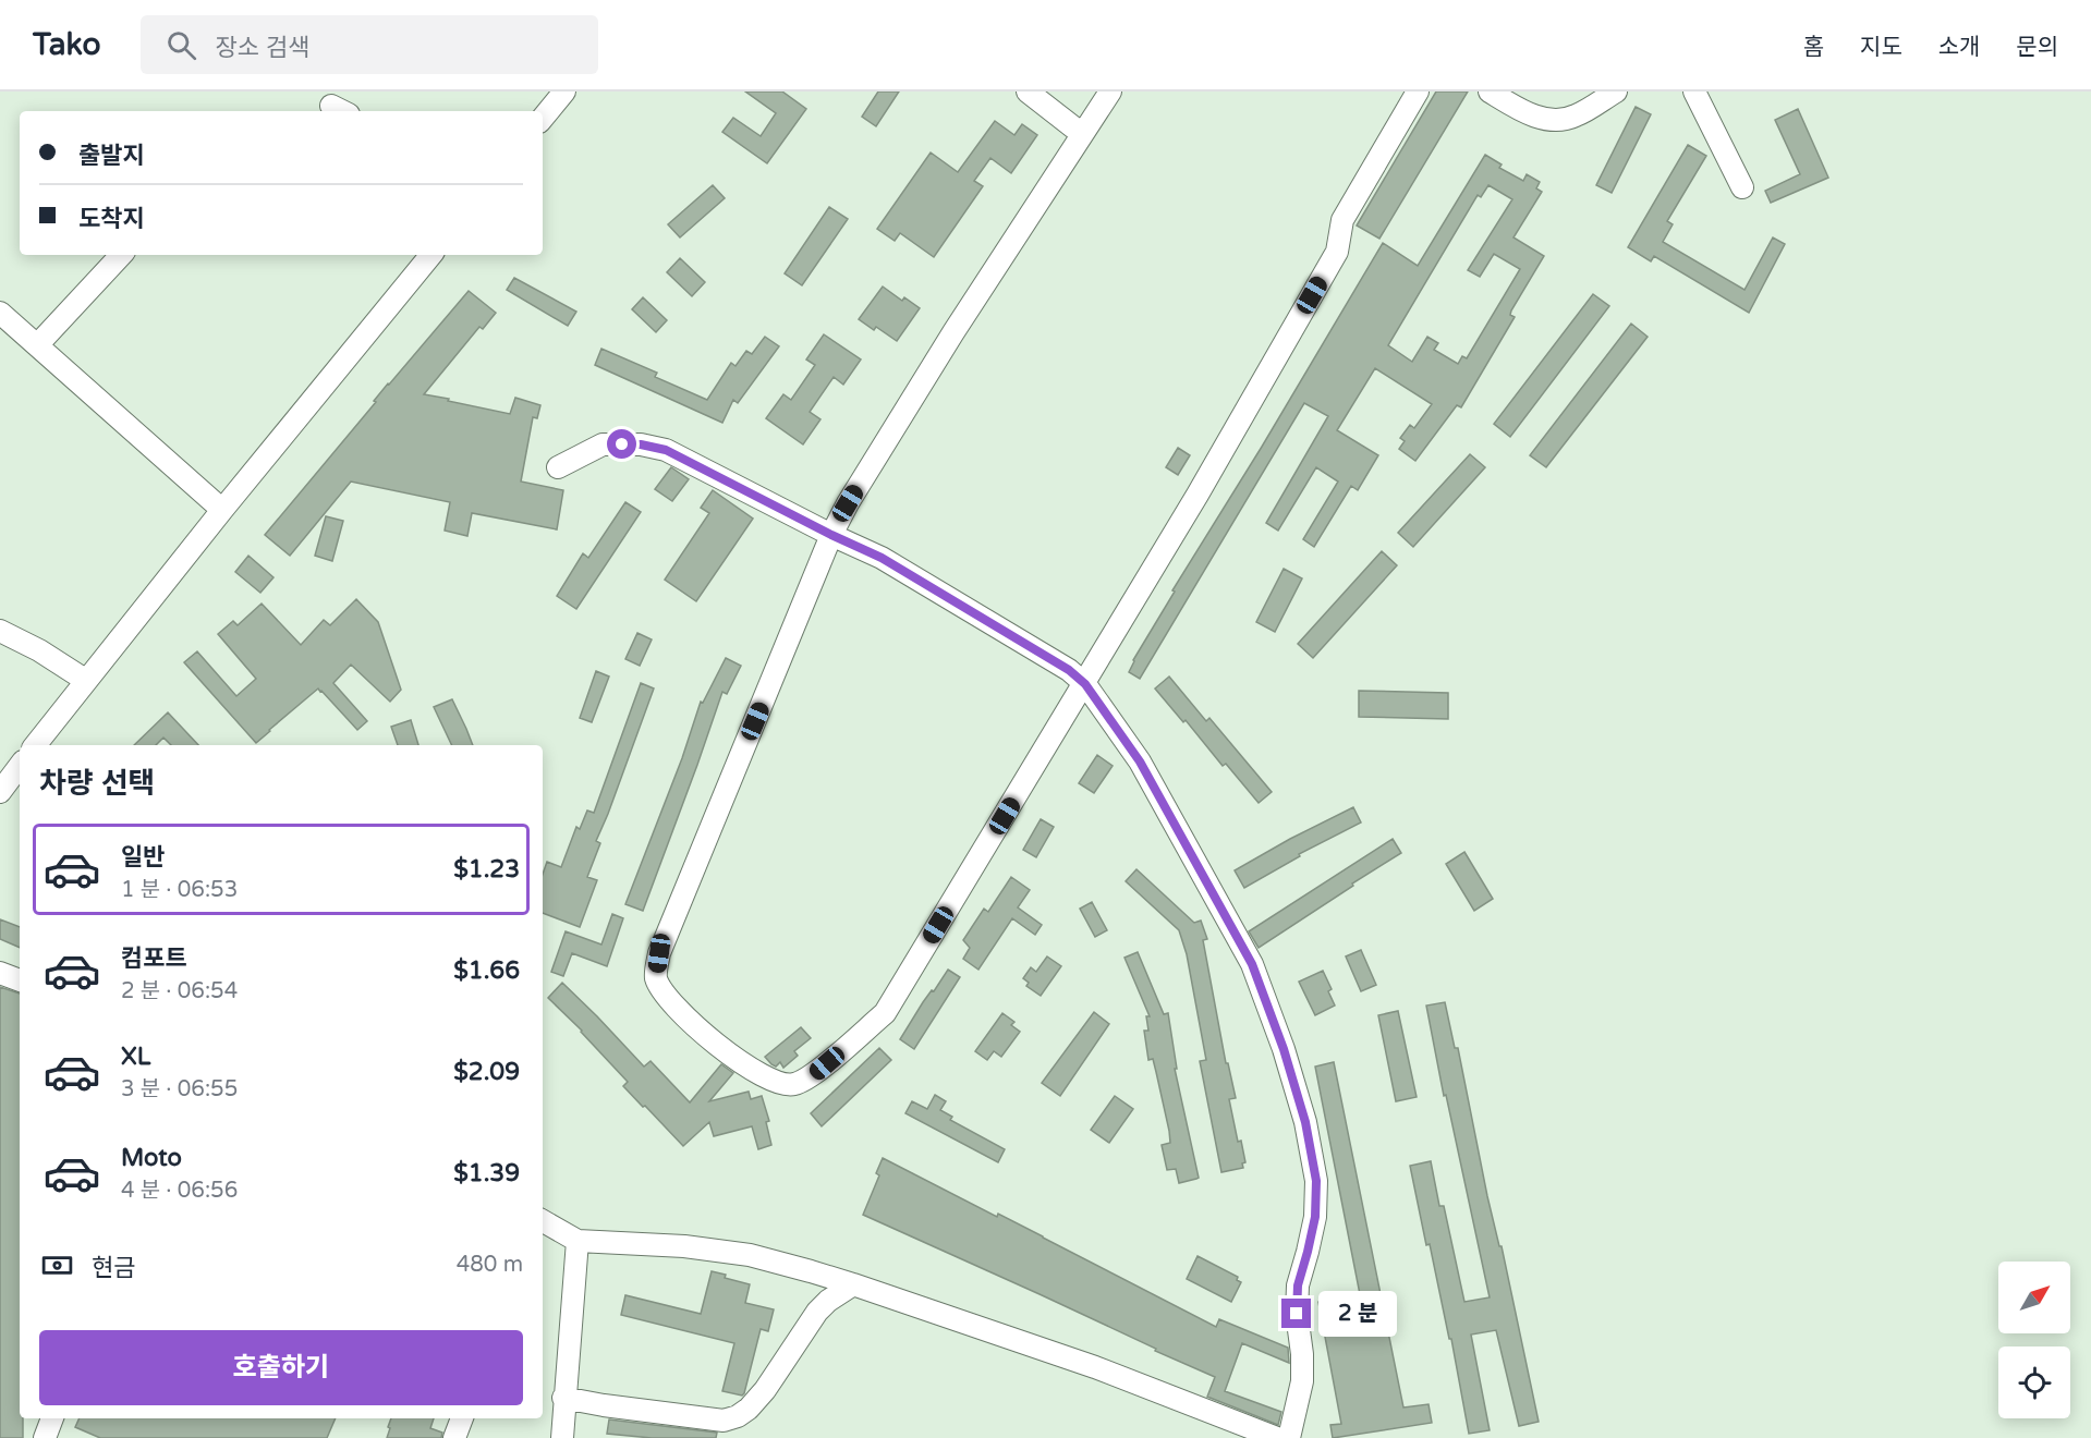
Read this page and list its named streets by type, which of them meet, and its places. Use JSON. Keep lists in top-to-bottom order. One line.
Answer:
{"north":"top right","page":{"header":"Tako","search":"장소 검색","nav":["홈","지도","소개","문의"],"banner":["출발지","도착지"],"heading":"차량 선택","list":[{"name":"일반","note":"1 분 · 06:53","value":"$1.23"},{"name":"컴포트","note":"2 분 · 06:54","value":"$1.66"},{"name":"XL","note":"3 분 · 06:55","value":"$2.09"},{"name":"Moto","note":"4 분 · 06:56","value":"$1.39"}],"pay":["현금","480 m"],"bubble":"2 분","buttons":"호출하기"}}
